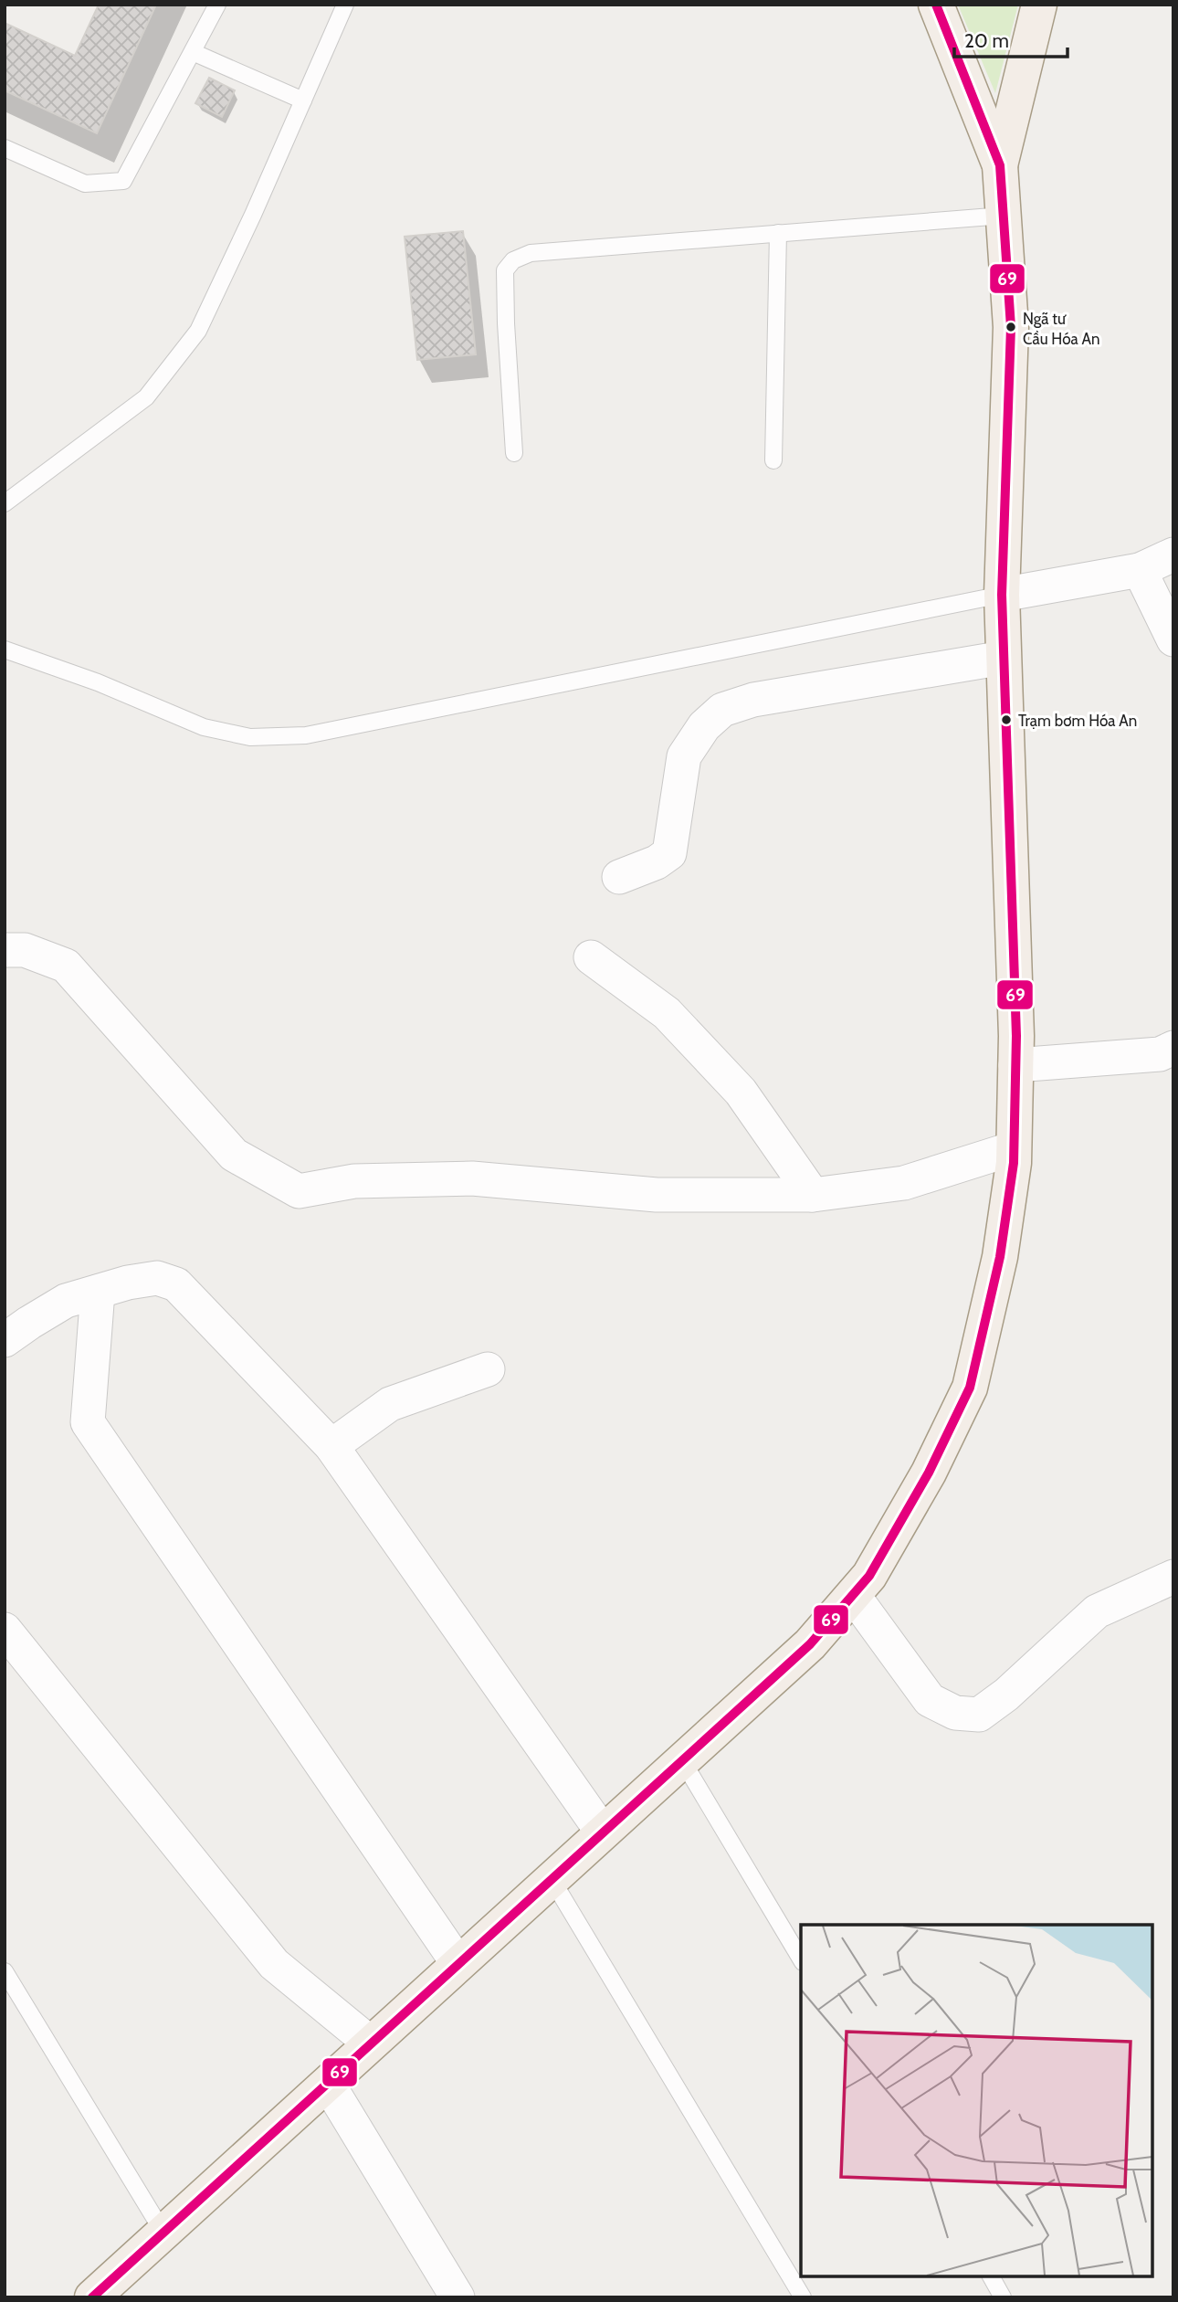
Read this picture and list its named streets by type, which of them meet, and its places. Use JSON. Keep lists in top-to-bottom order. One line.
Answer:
{"places":["Ngã tư Cầu Hóa An","Trạm bơm Hóa An"],"lines":["transit line 69"],"scale_bar":"20 m"}
